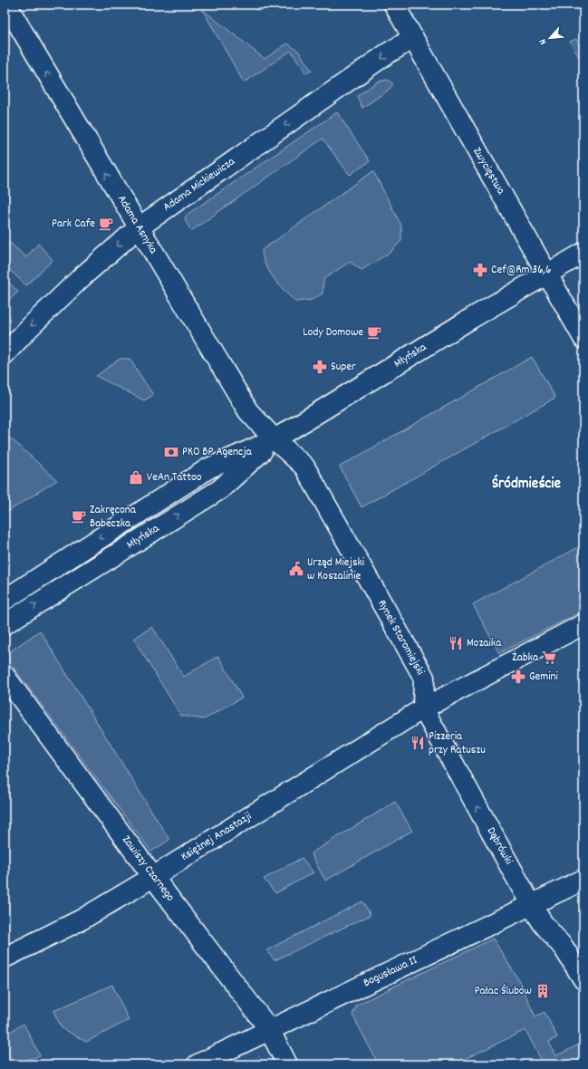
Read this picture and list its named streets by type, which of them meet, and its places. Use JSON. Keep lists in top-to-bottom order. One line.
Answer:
{"streets":{"street":["Zwycięstwa","Adama Mickiewicza","Adama Asnyka","Młyńska","Rynek Staromiejski","Księżnej Anastazji","Dąbrówki","Zawiszy Czarnego","Bogusława II"]},"crossings":[["Zwycięstwa","Adama Mickiewicza"],["Zwycięstwa","Młyńska"],["Adama Mickiewicza","Adama Asnyka"],["Adama Asnyka","Młyńska"],["Adama Asnyka","Rynek Staromiejski"],["Młyńska","Rynek Staromiejski"],["Rynek Staromiejski","Księżnej Anastazji"],["Rynek Staromiejski","Dąbrówki"],["Księżnej Anastazji","Dąbrówki"],["Księżnej Anastazji","Zawiszy Czarnego"],["Dąbrówki","Bogusława II"],["Zawiszy Czarnego","Bogusława II"]],"one_way":["Adama Mickiewicza","Adama Asnyka","Dąbrówki"],"districts":["Śródmieście"],"places":{"cafe":["Park Cafe","Lody Domowe","Zakręcona Babeczka"],"pharmacy":["Cef@Rm 36,6","Super","Gemini"],"bank":["PKO BP Agencja"],"shop":["VeAn Tattoo"],"public building":["Urząd Miejski w Koszalinie"],"restaurant":["Mozaika","Pizzeria przy Ratuszu"],"supermarket":["Żabka"],"building":["Pałac Ślubów"]},"north":"bottom left"}
